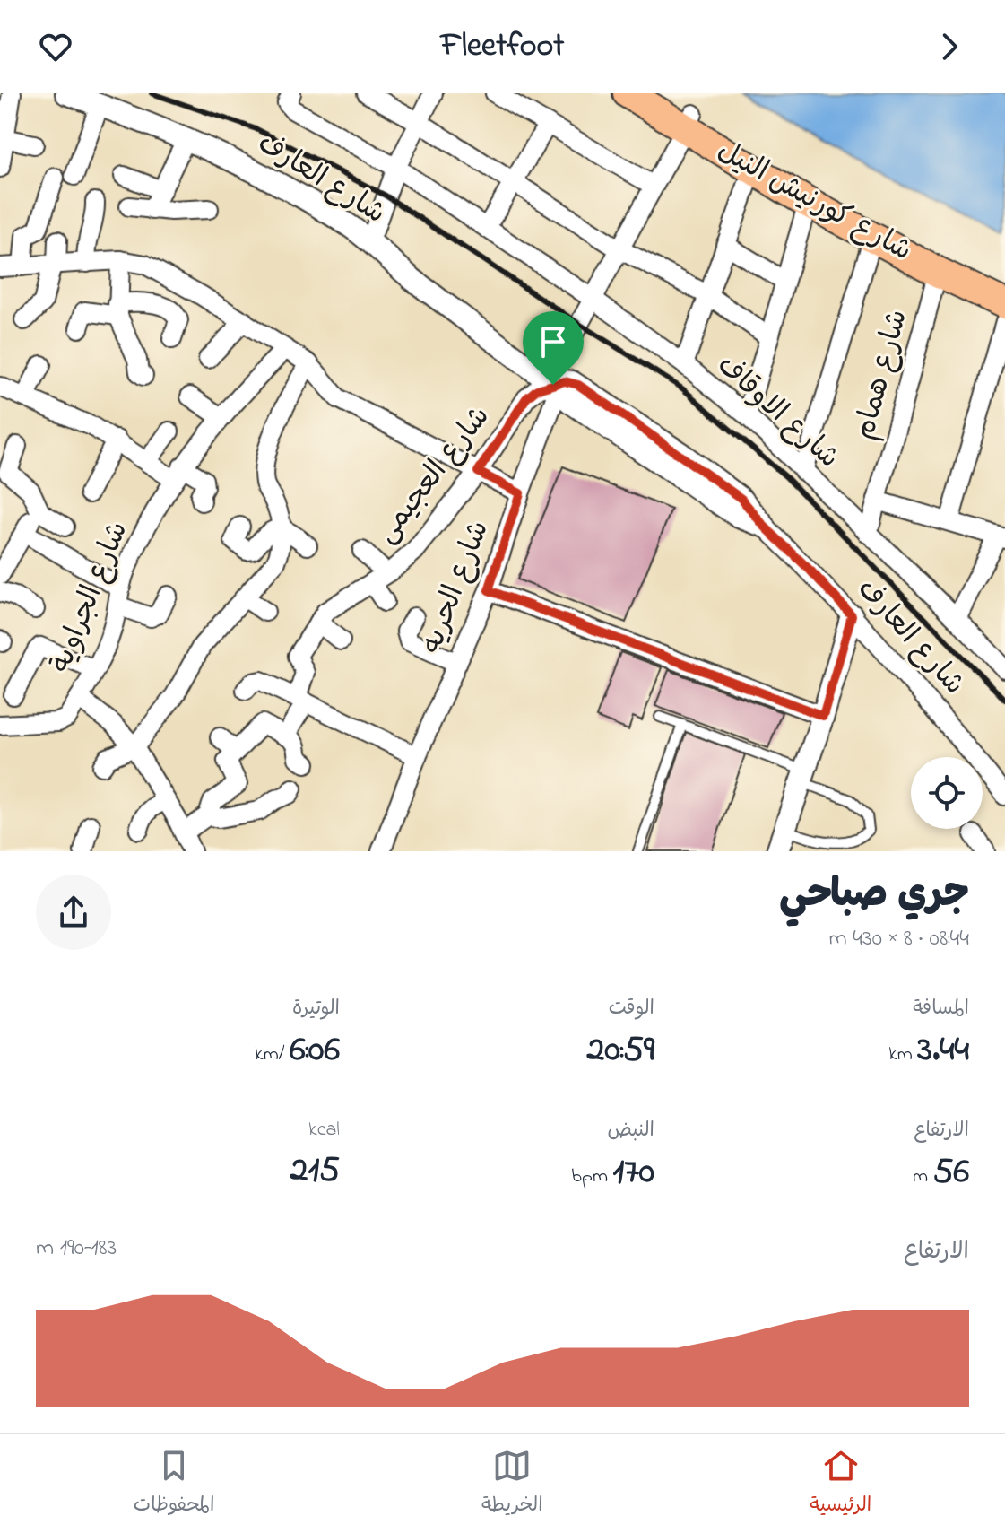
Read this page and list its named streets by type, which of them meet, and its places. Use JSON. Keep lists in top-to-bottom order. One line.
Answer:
{"streets":{"main road":["شارع كورنيش النيل"],"street":["شارع العارف","شارع همام","شارع الاوقاف","شارع العجيمى","شارع الحريه","شارع الجراوية"]},"crossings":[["شارع العارف","شارع العجيمى"],["شارع العارف","شارع الحريه"],["شارع كورنيش النيل","شارع همام"],["شارع كورنيش النيل","شارع الحريه"],["شارع همام","شارع الاوقاف"],["شارع الاوقاف","شارع الحريه"],["شارع العجيمى","شارع الحريه"]],"page":{"header":"Fleetfoot","heading":["جري صباحي","08:44 · 8 × 430 m"],"stats":[["المسافة","3.44 km"],["الوقت","20:59"],["الوتيرة","6:06 /km"],["الارتفاع","56 m"],["النبض","170 bpm"],["kcal","215"]],"chart":["الارتفاع","183–190 m"],"tabs":["الرئيسية","الخريطة","المحفوظات"]}}
